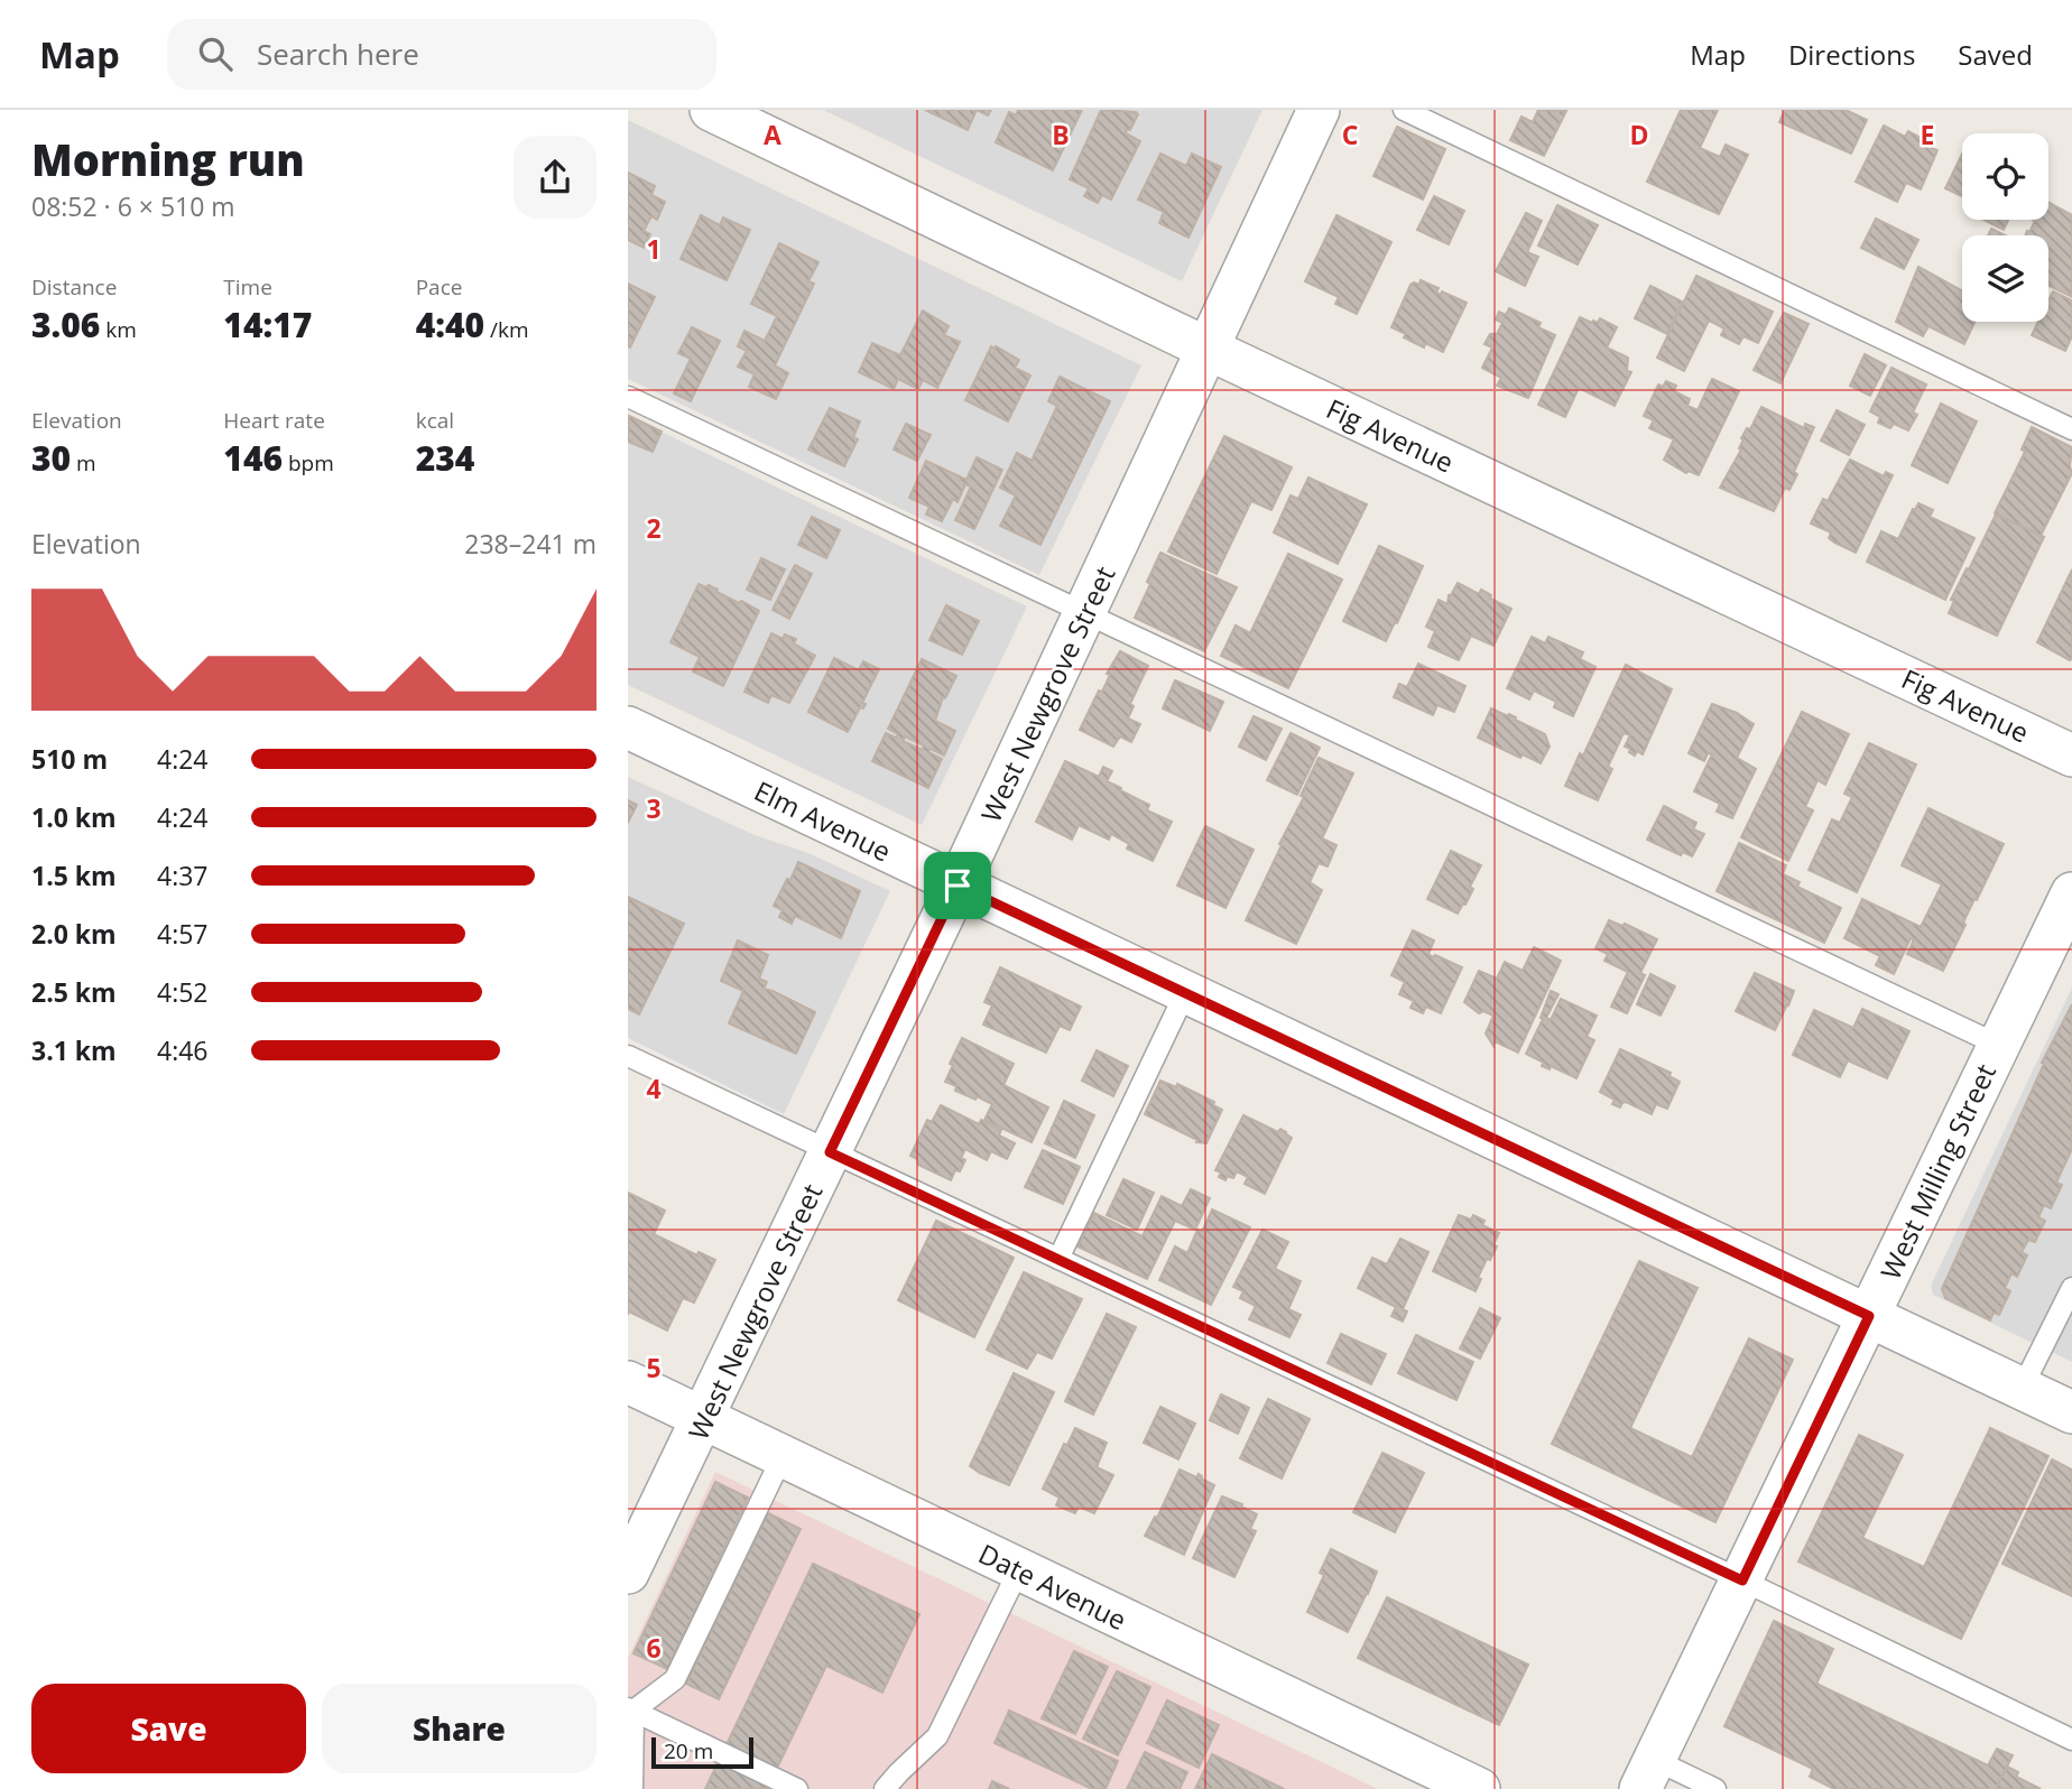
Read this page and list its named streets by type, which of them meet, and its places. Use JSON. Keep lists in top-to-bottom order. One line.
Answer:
{"streets":{"street":["Fig Avenue","West Newgrove Street","Elm Avenue","West Milling Street","Date Avenue"]},"crossings":[["Fig Avenue","West Newgrove Street"],["West Newgrove Street","Elm Avenue"],["West Newgrove Street","Date Avenue"],["Elm Avenue","West Milling Street"]],"scale_bar":"20 m","page":{"header":"Map","search":"Search here","nav":["Map","Directions","Saved"],"heading":["Morning run","08:52 · 6 × 510 m"],"stats":[["Distance","3.06 km"],["Time","14:17"],["Pace","4:40 /km"],["Elevation","30 m"],["Heart rate","146 bpm"],["kcal","234"]],"chart":["Elevation","238–241 m"],"list":[{"name":"510 m","note":"4:24"},{"name":"1.0 km","note":"4:24"},{"name":"1.5 km","note":"4:37"},{"name":"2.0 km","note":"4:57"},{"name":"2.5 km","note":"4:52"},{"name":"3.1 km","note":"4:46"}],"buttons":["Save","Share"],"scale":"20 m"},"grid":{"columns":["A","B","C","D","E"],"rows":["1","2","3","4","5","6"]}}
